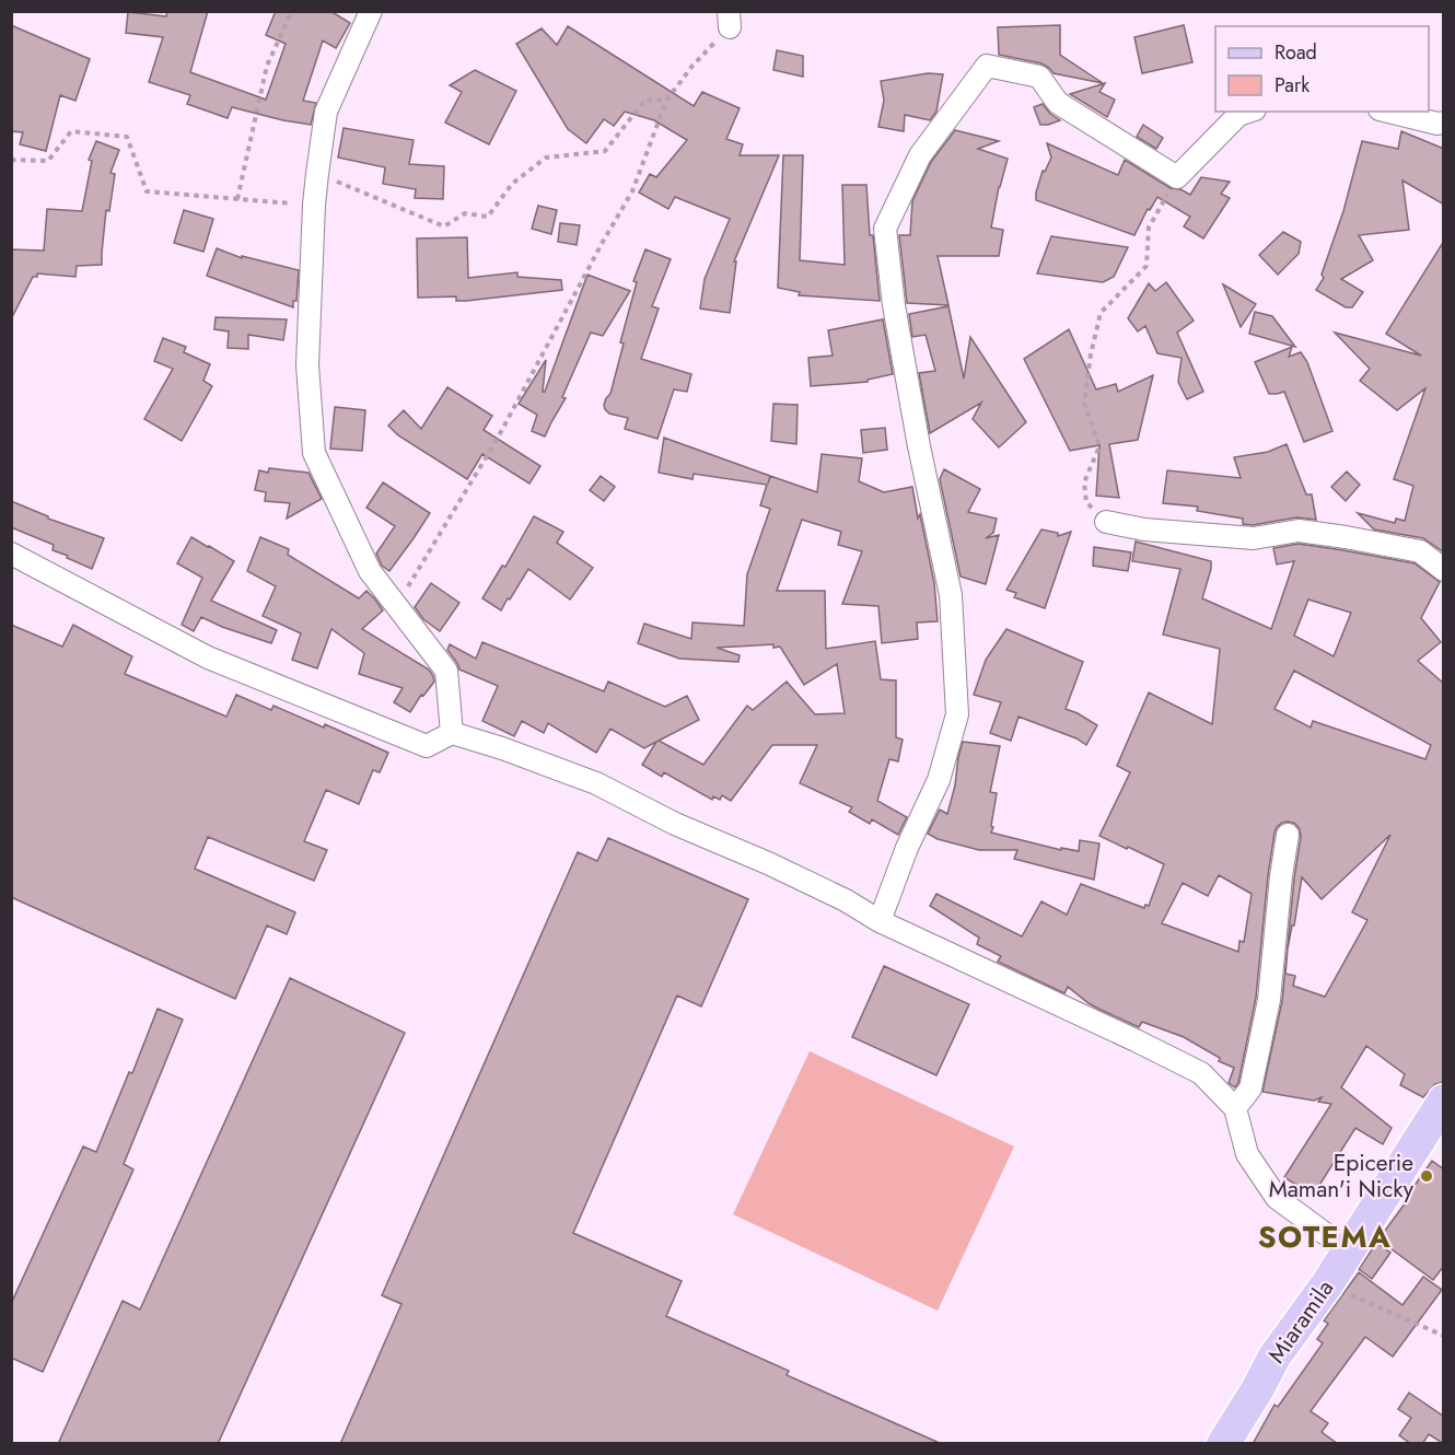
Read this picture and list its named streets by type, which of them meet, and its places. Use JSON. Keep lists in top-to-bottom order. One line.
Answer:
{"streets":{"main road":["Miaramila"]},"districts":["SOTEMA"],"places":["Epicerie Maman'i Nicky"],"legend":["Road","Park"]}
